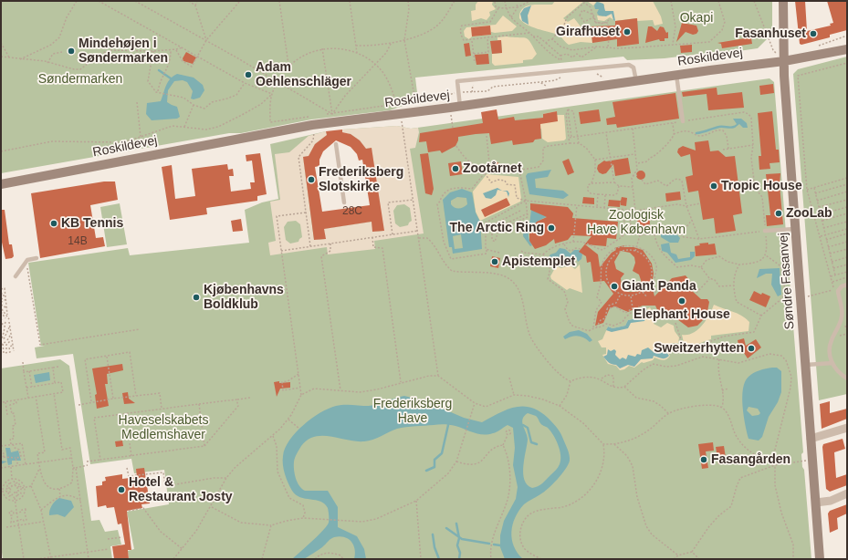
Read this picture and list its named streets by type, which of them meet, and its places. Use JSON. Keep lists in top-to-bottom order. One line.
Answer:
{"streets":{"street":["Roskildevej","Søndre Fasanvej"]},"crossings":[["Roskildevej","Søndre Fasanvej"]],"parks":["Okapi","Søndermarken","Zoologisk Have København","Frederiksberg Have","Haveselskabets Medlemshaver"],"places":["Girafhuset","Fasanhuset","Mindehøjen i Søndermarken","Adam Oehlenschläger","Zootårnet","Frederiksberg Slotskirke","Tropic House","ZooLab","KB Tennis","The Arctic Ring","Apistemplet","Giant Panda","Kjøbenhavns Boldklub","Elephant House","Sweitzerhytten","Fasangården","Hotel & Restaurant Josty"],"house_numbers":["28C","14B"]}
